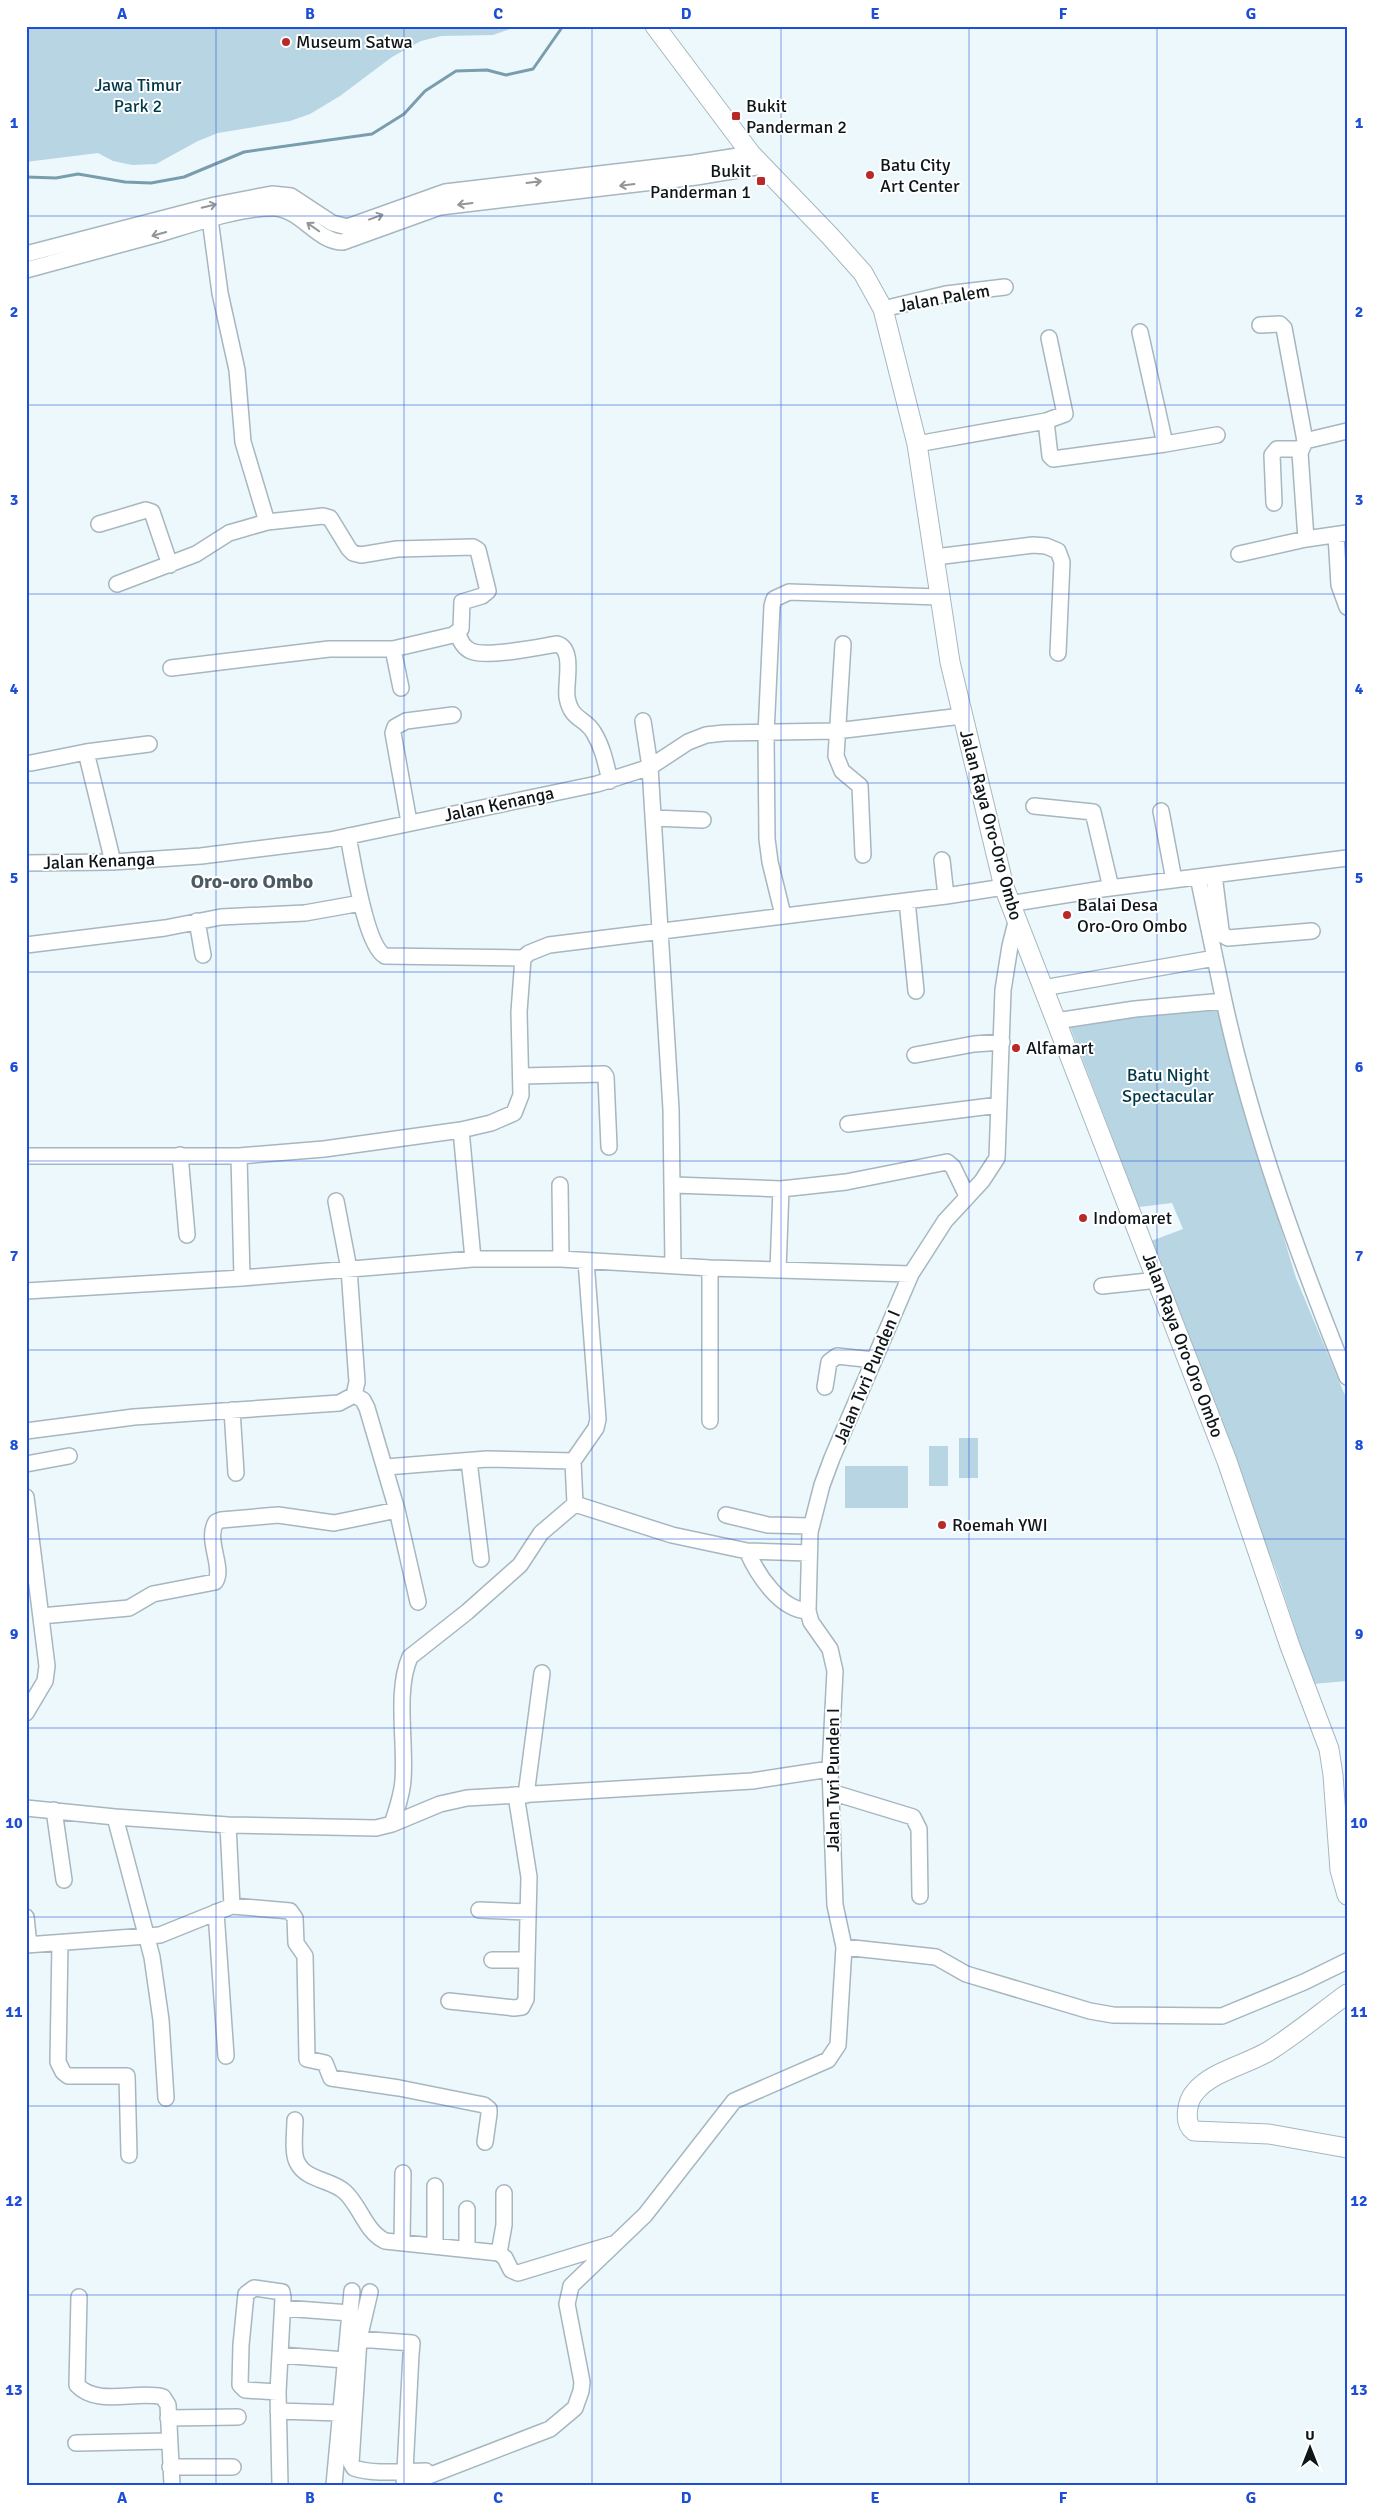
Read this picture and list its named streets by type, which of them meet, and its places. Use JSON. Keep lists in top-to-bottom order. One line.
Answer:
{"streets":{"main road":["Jalan Raya Oro-Oro Ombo"],"street":["Jalan Palem","Jalan Kenanga","Jalan Tvri Punden I"]},"crossings":[["Jalan Palem","Jalan Raya Oro-Oro Ombo"],["Jalan Kenanga","Jalan Raya Oro-Oro Ombo"],["Jalan Raya Oro-Oro Ombo","Jalan Tvri Punden I"]],"districts":["Oro-oro Ombo"],"parks":["Jawa Timur Park 2","Batu Night Spectacular"],"places":{"other":["Museum Satwa","Batu City Art Center","Balai Desa Oro-Oro Ombo","Alfamart","Indomaret","Roemah YWI"],"transit":["Bukit Panderman 2","Bukit Panderman 1"]},"north":"top","grid":{"columns":["A","B","C","D","E","F","G"],"rows":["1","2","3","4","5","6","7","8","9","10","11","12","13"]}}
